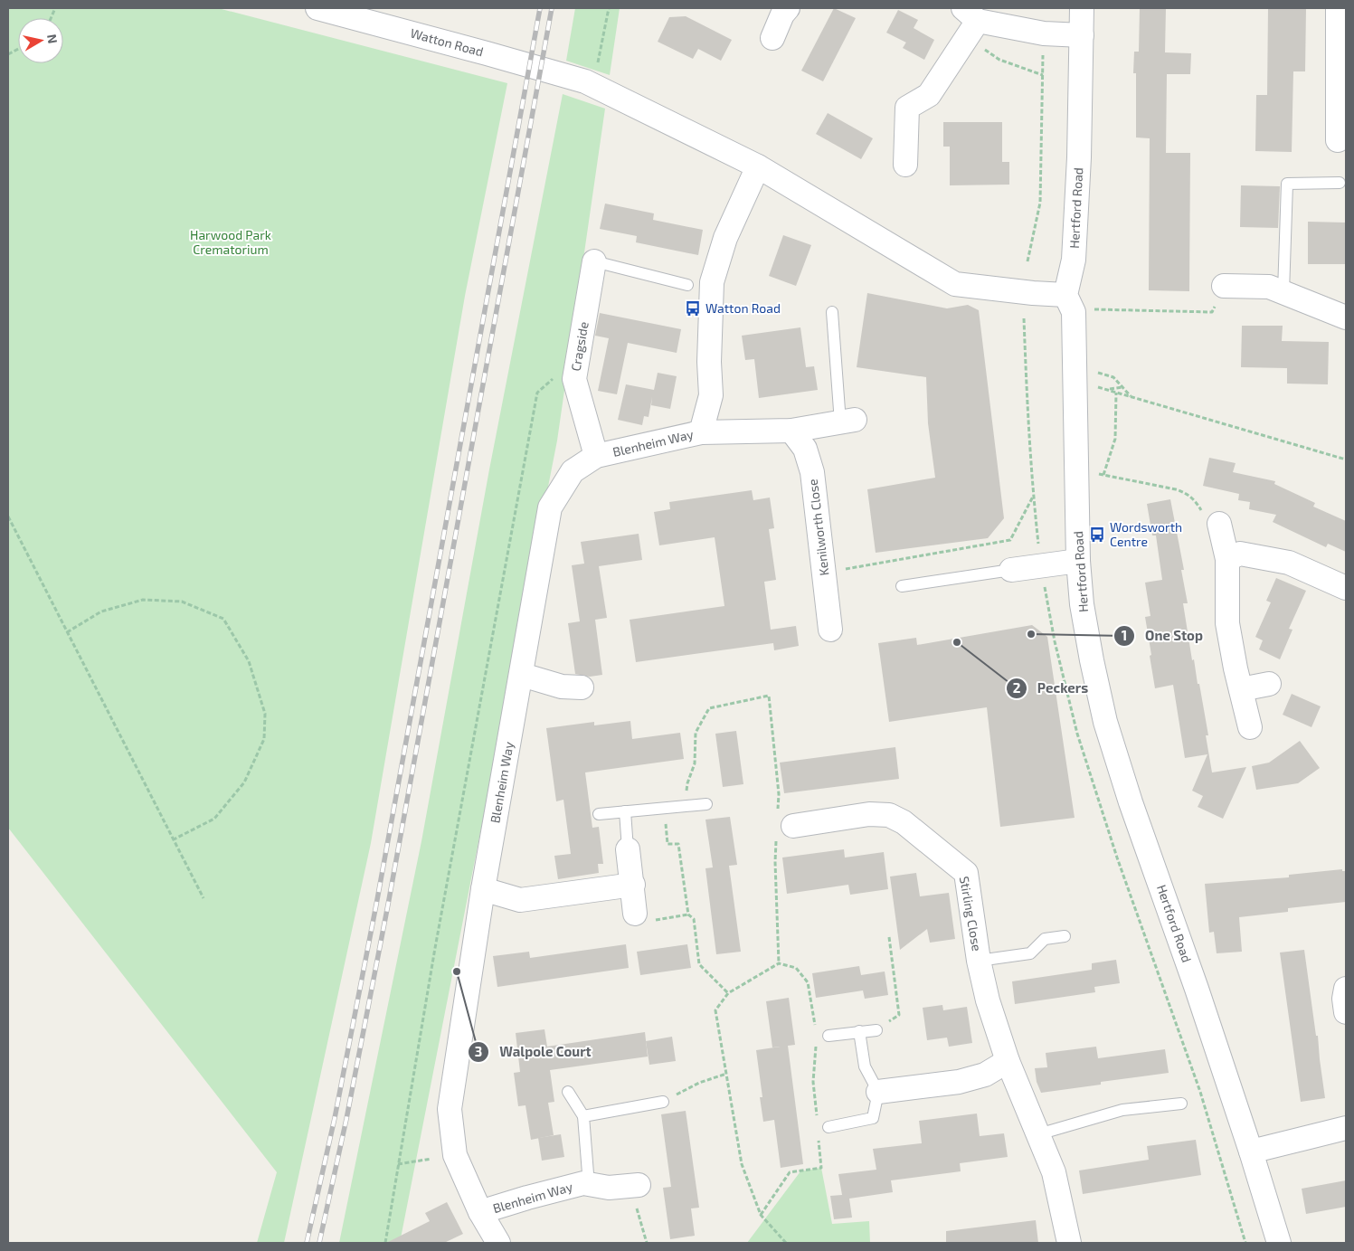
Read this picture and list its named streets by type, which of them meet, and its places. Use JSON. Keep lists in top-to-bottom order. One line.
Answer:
{"streets":{"street":["Watton Road","Hertford Road","Cragside","Blenheim Way","Kenilworth Close","Stirling Close"]},"crossings":[["Watton Road","Hertford Road"],["Watton Road","Blenheim Way"],["Cragside","Blenheim Way"]],"parks":["Harwood Park Crematorium"],"places":{"bus stop":["Watton Road","Wordsworth Centre"],"other":["One Stop","Peckers","Walpole Court"]},"north":"right"}
